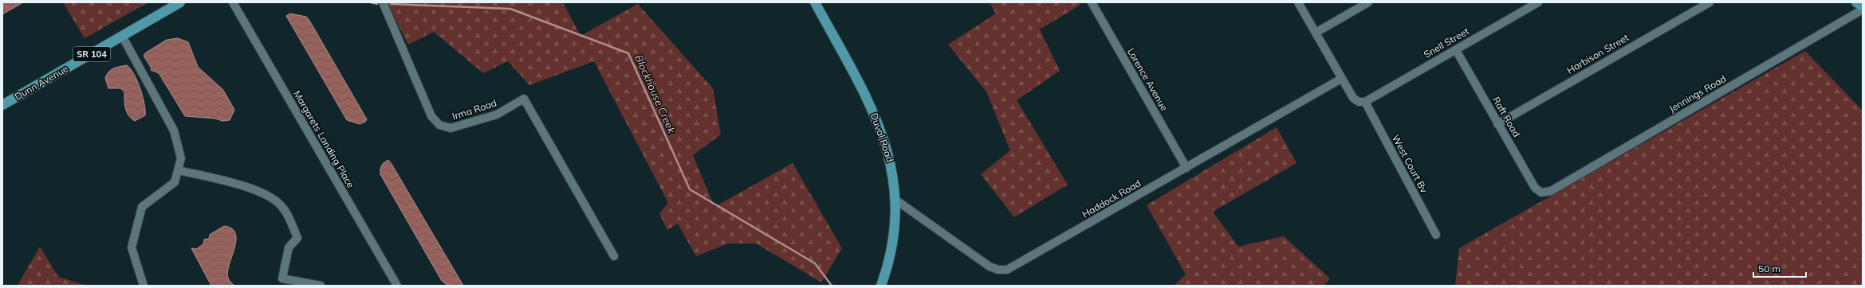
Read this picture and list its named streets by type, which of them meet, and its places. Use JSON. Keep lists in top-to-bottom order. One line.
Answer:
{"streets":{"main road":["SR 104","Dunn Avenue","Duval Road"],"street":["Snell Street","Harbison Street","Lorence Avenue","Jennings Road","Irma Road","Raft Road","Margarets Landing Place","West Court Bv","Haddock Road"]},"crossings":[["Snell Street","Raft Road"],["Snell Street","West Court Bv"],["Harbison Street","Raft Road"],["Lorence Avenue","Haddock Road"],["Jennings Road","Raft Road"],["Duval Road","Haddock Road"]],"water":["Blockhouse Creek"],"scale_bar":"50 m"}
